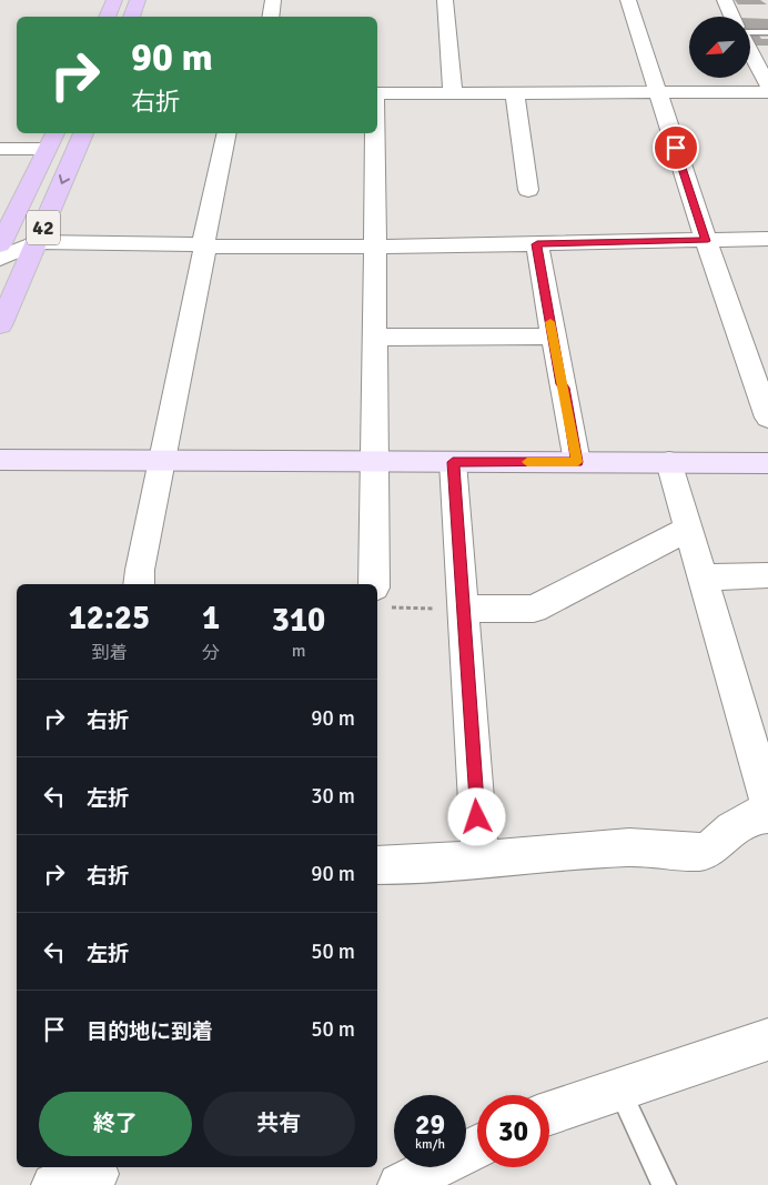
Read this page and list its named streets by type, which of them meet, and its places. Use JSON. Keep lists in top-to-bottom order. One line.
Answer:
{"streets":{"main road":["42"]},"north":"bottom left","page":{"turn":["90 m","右折"],"eta":["12:25","到着","1","分","310","m"],"list":[{"name":"右折","value":"90 m"},{"name":"左折","value":"30 m"},{"name":"右折","value":"90 m"},{"name":"左折","value":"50 m"},{"name":"目的地に到着","value":"50 m"}],"buttons":["終了","共有"],"speed":"29 km/h","limit":"30"}}
